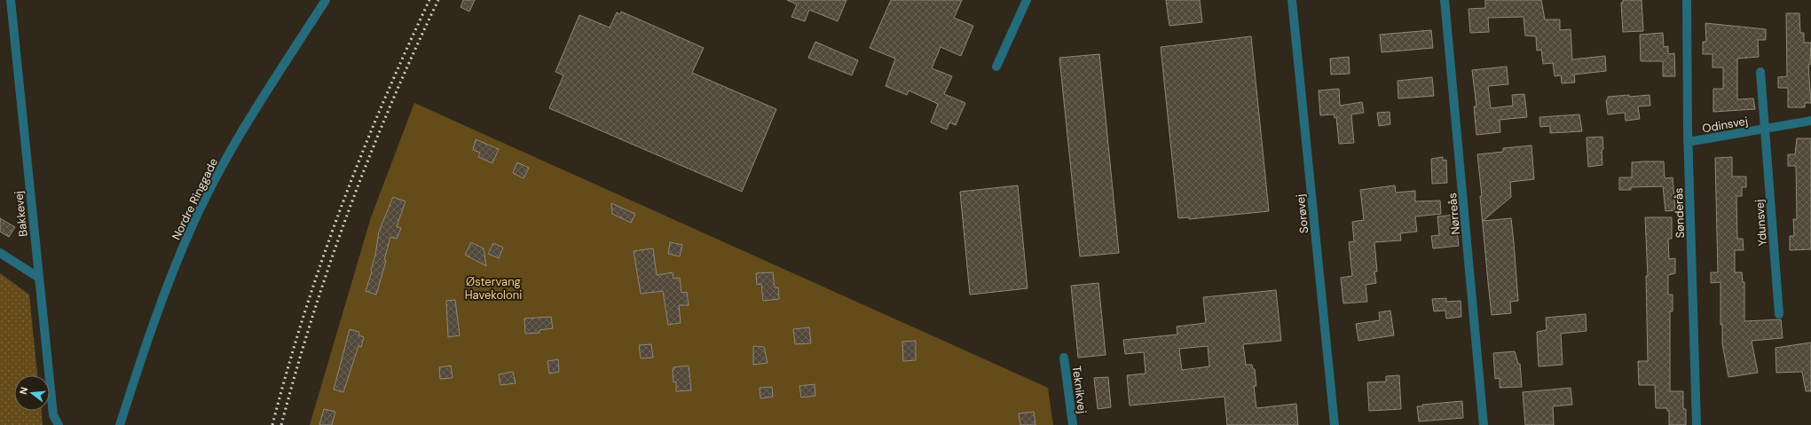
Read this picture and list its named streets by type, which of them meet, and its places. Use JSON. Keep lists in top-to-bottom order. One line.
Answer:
{"streets":{"street":["Odinsvej","Nordre Ringgade","Sønderås","Bakkevej","Sorøvej","Nørreås","Ydunsvej","Teknikvej"]},"crossings":[["Odinsvej","Sønderås"],["Odinsvej","Ydunsvej"]],"parks":["Østervang Havekoloni"],"north":"left"}
